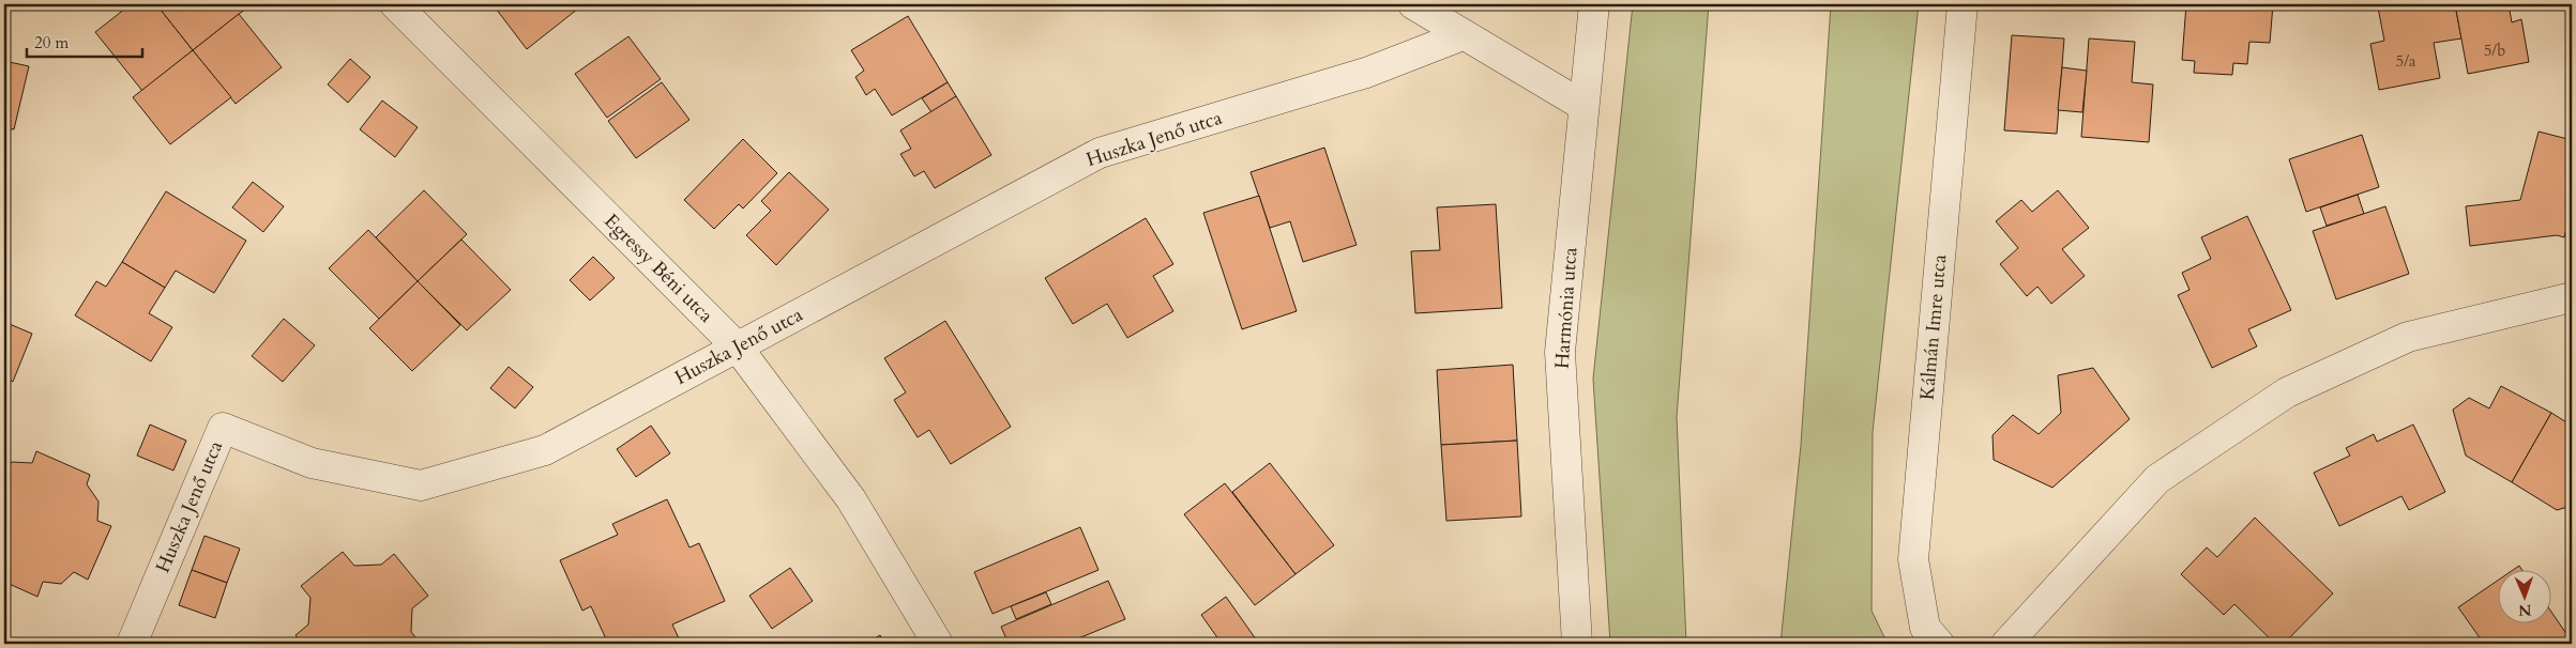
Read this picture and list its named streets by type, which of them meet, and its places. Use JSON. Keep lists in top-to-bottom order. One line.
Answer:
{"streets":{"street":["Huszka Jenő utca","Egressy Béni utca","Harmónia utca","Kálmán Imre utca"]},"crossings":[["Huszka Jenő utca","Egressy Béni utca"]],"house_numbers":["5/b","5/a"],"scale_bar":"20 m","north":"bottom"}
